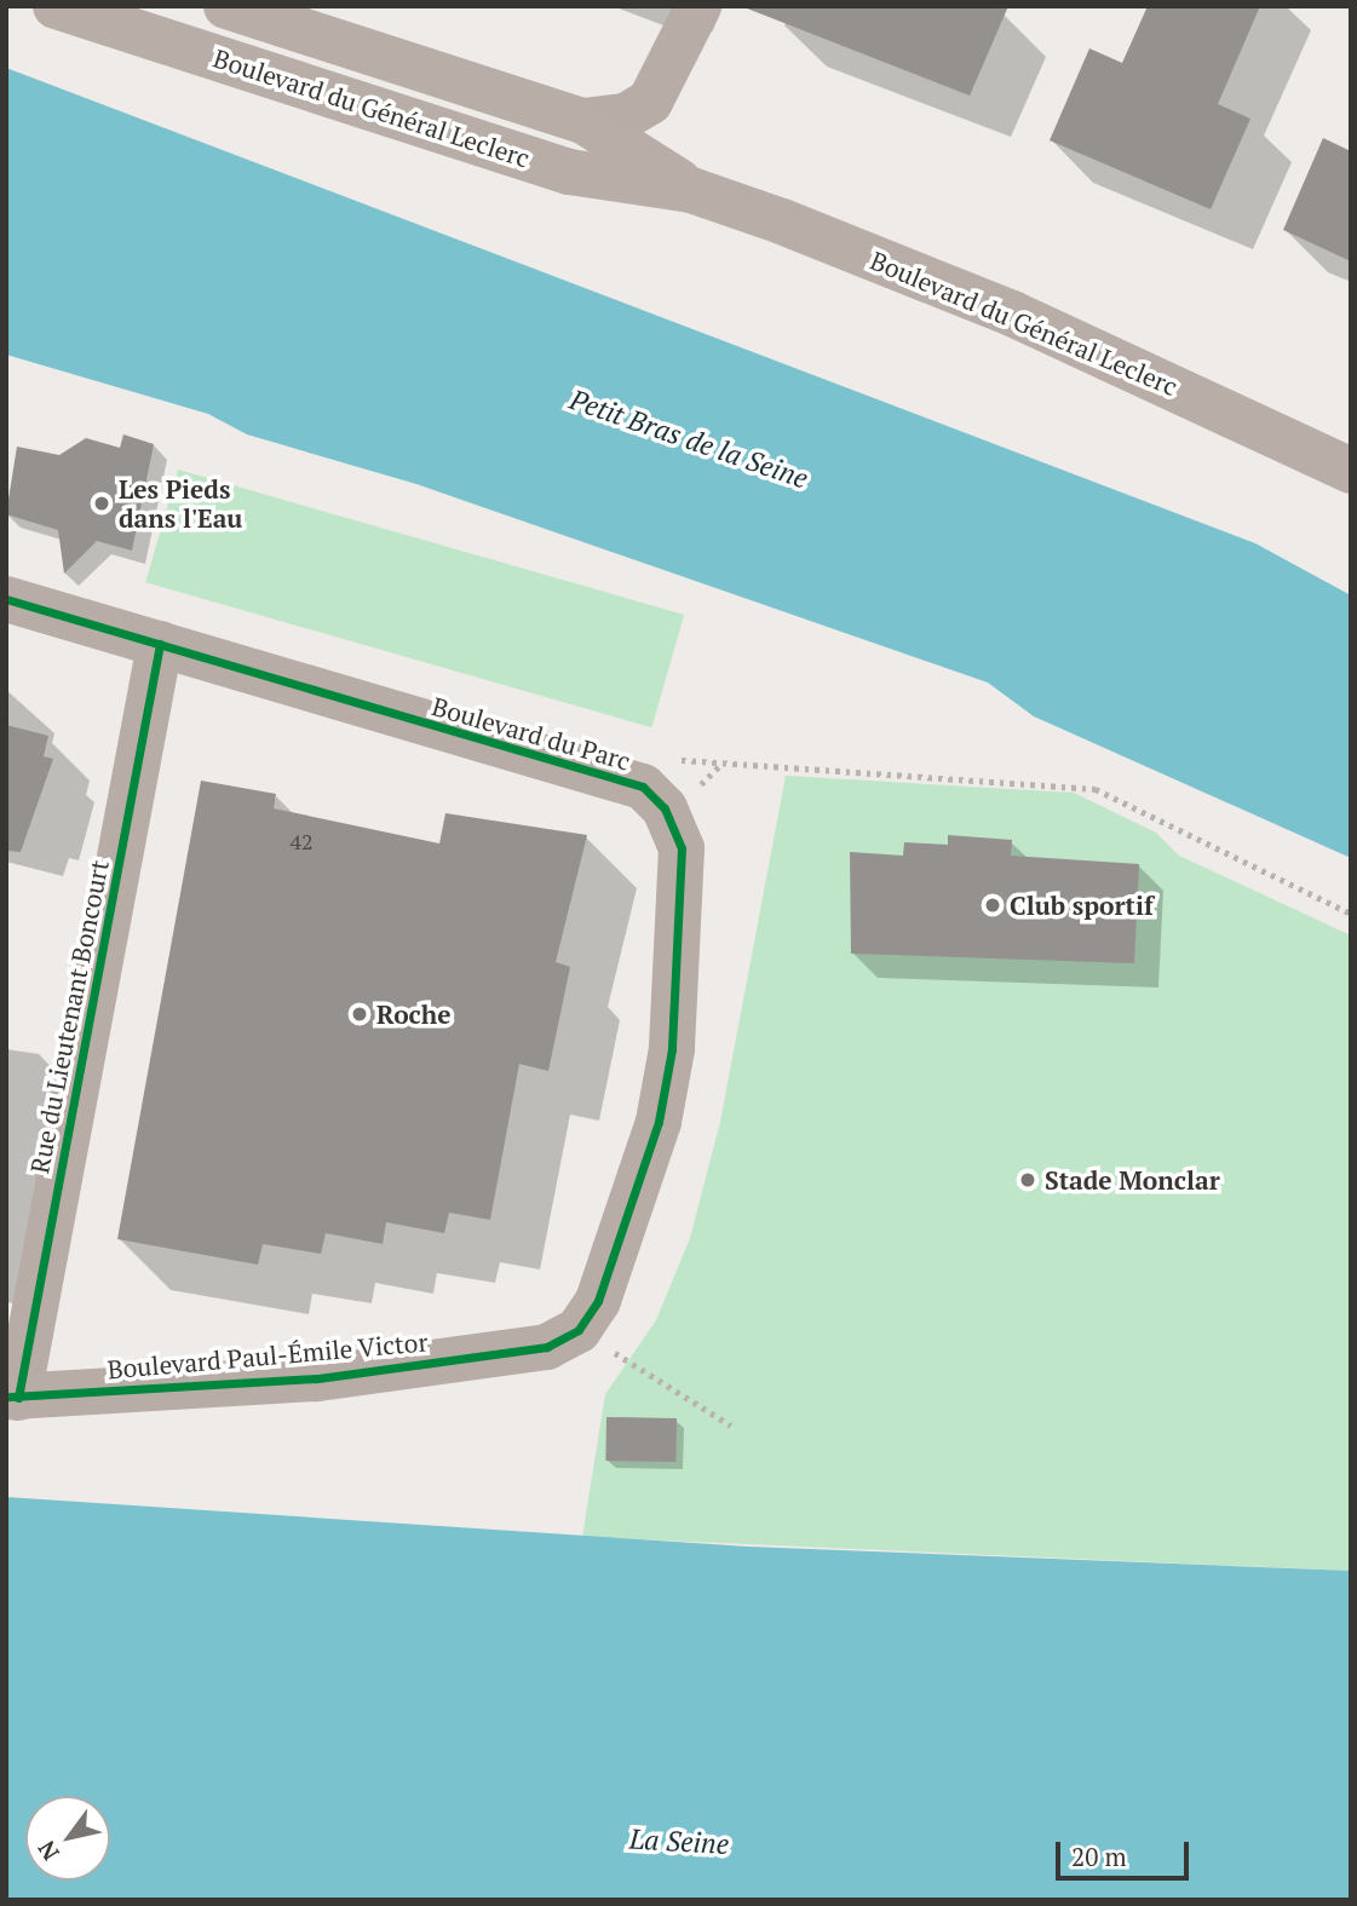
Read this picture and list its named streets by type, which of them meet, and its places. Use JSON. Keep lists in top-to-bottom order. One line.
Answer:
{"streets":{"main road":["Boulevard du Général Leclerc"],"street":["Boulevard du Parc","Rue du Lieutenant Boncourt","Boulevard Paul-Émile Victor"]},"crossings":[["Boulevard du Parc","Rue du Lieutenant Boncourt"],["Boulevard du Parc","Boulevard Paul-Émile Victor"],["Rue du Lieutenant Boncourt","Boulevard Paul-Émile Victor"]],"water":["Petit Bras de la Seine","La Seine"],"places":["Les Pieds dans l'Eau","Club sportif","Roche","Stade Monclar"],"house_numbers":["42"],"scale_bar":"20 m","north":"bottom left"}
